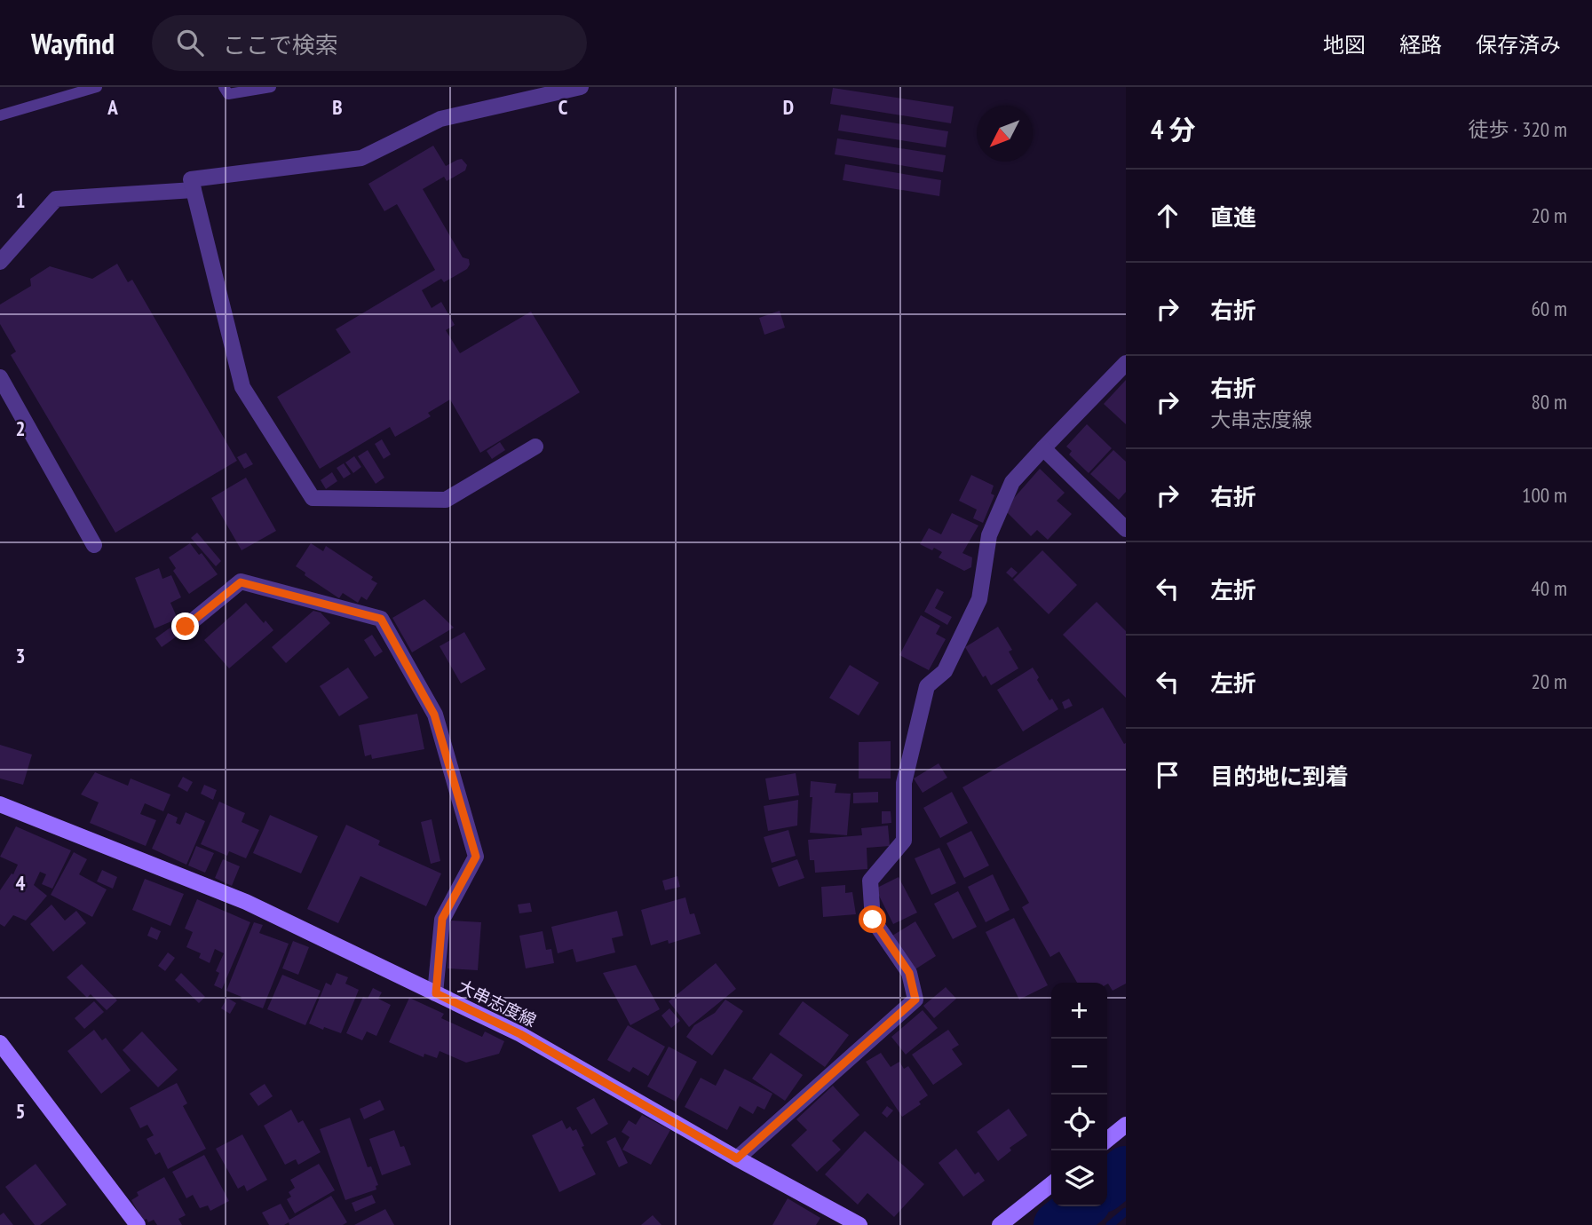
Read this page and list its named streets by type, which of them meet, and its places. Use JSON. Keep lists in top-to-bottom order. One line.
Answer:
{"streets":{"main road":["大串志度線"]},"north":"bottom left","page":{"header":"Wayfind","search":"ここで検索","nav":["地図","経路","保存済み"],"heading":["4 分","徒歩 · 320 m"],"list":[["直進","20 m"],["右折","60 m"],["右折","大串志度線","80 m"],["右折","100 m"],["左折","40 m"],["左折","20 m"],"目的地に到着"],"map_buttons":["+","−"]},"grid":{"columns":["A","B","C","D"],"rows":["1","2","3","4","5"]}}
